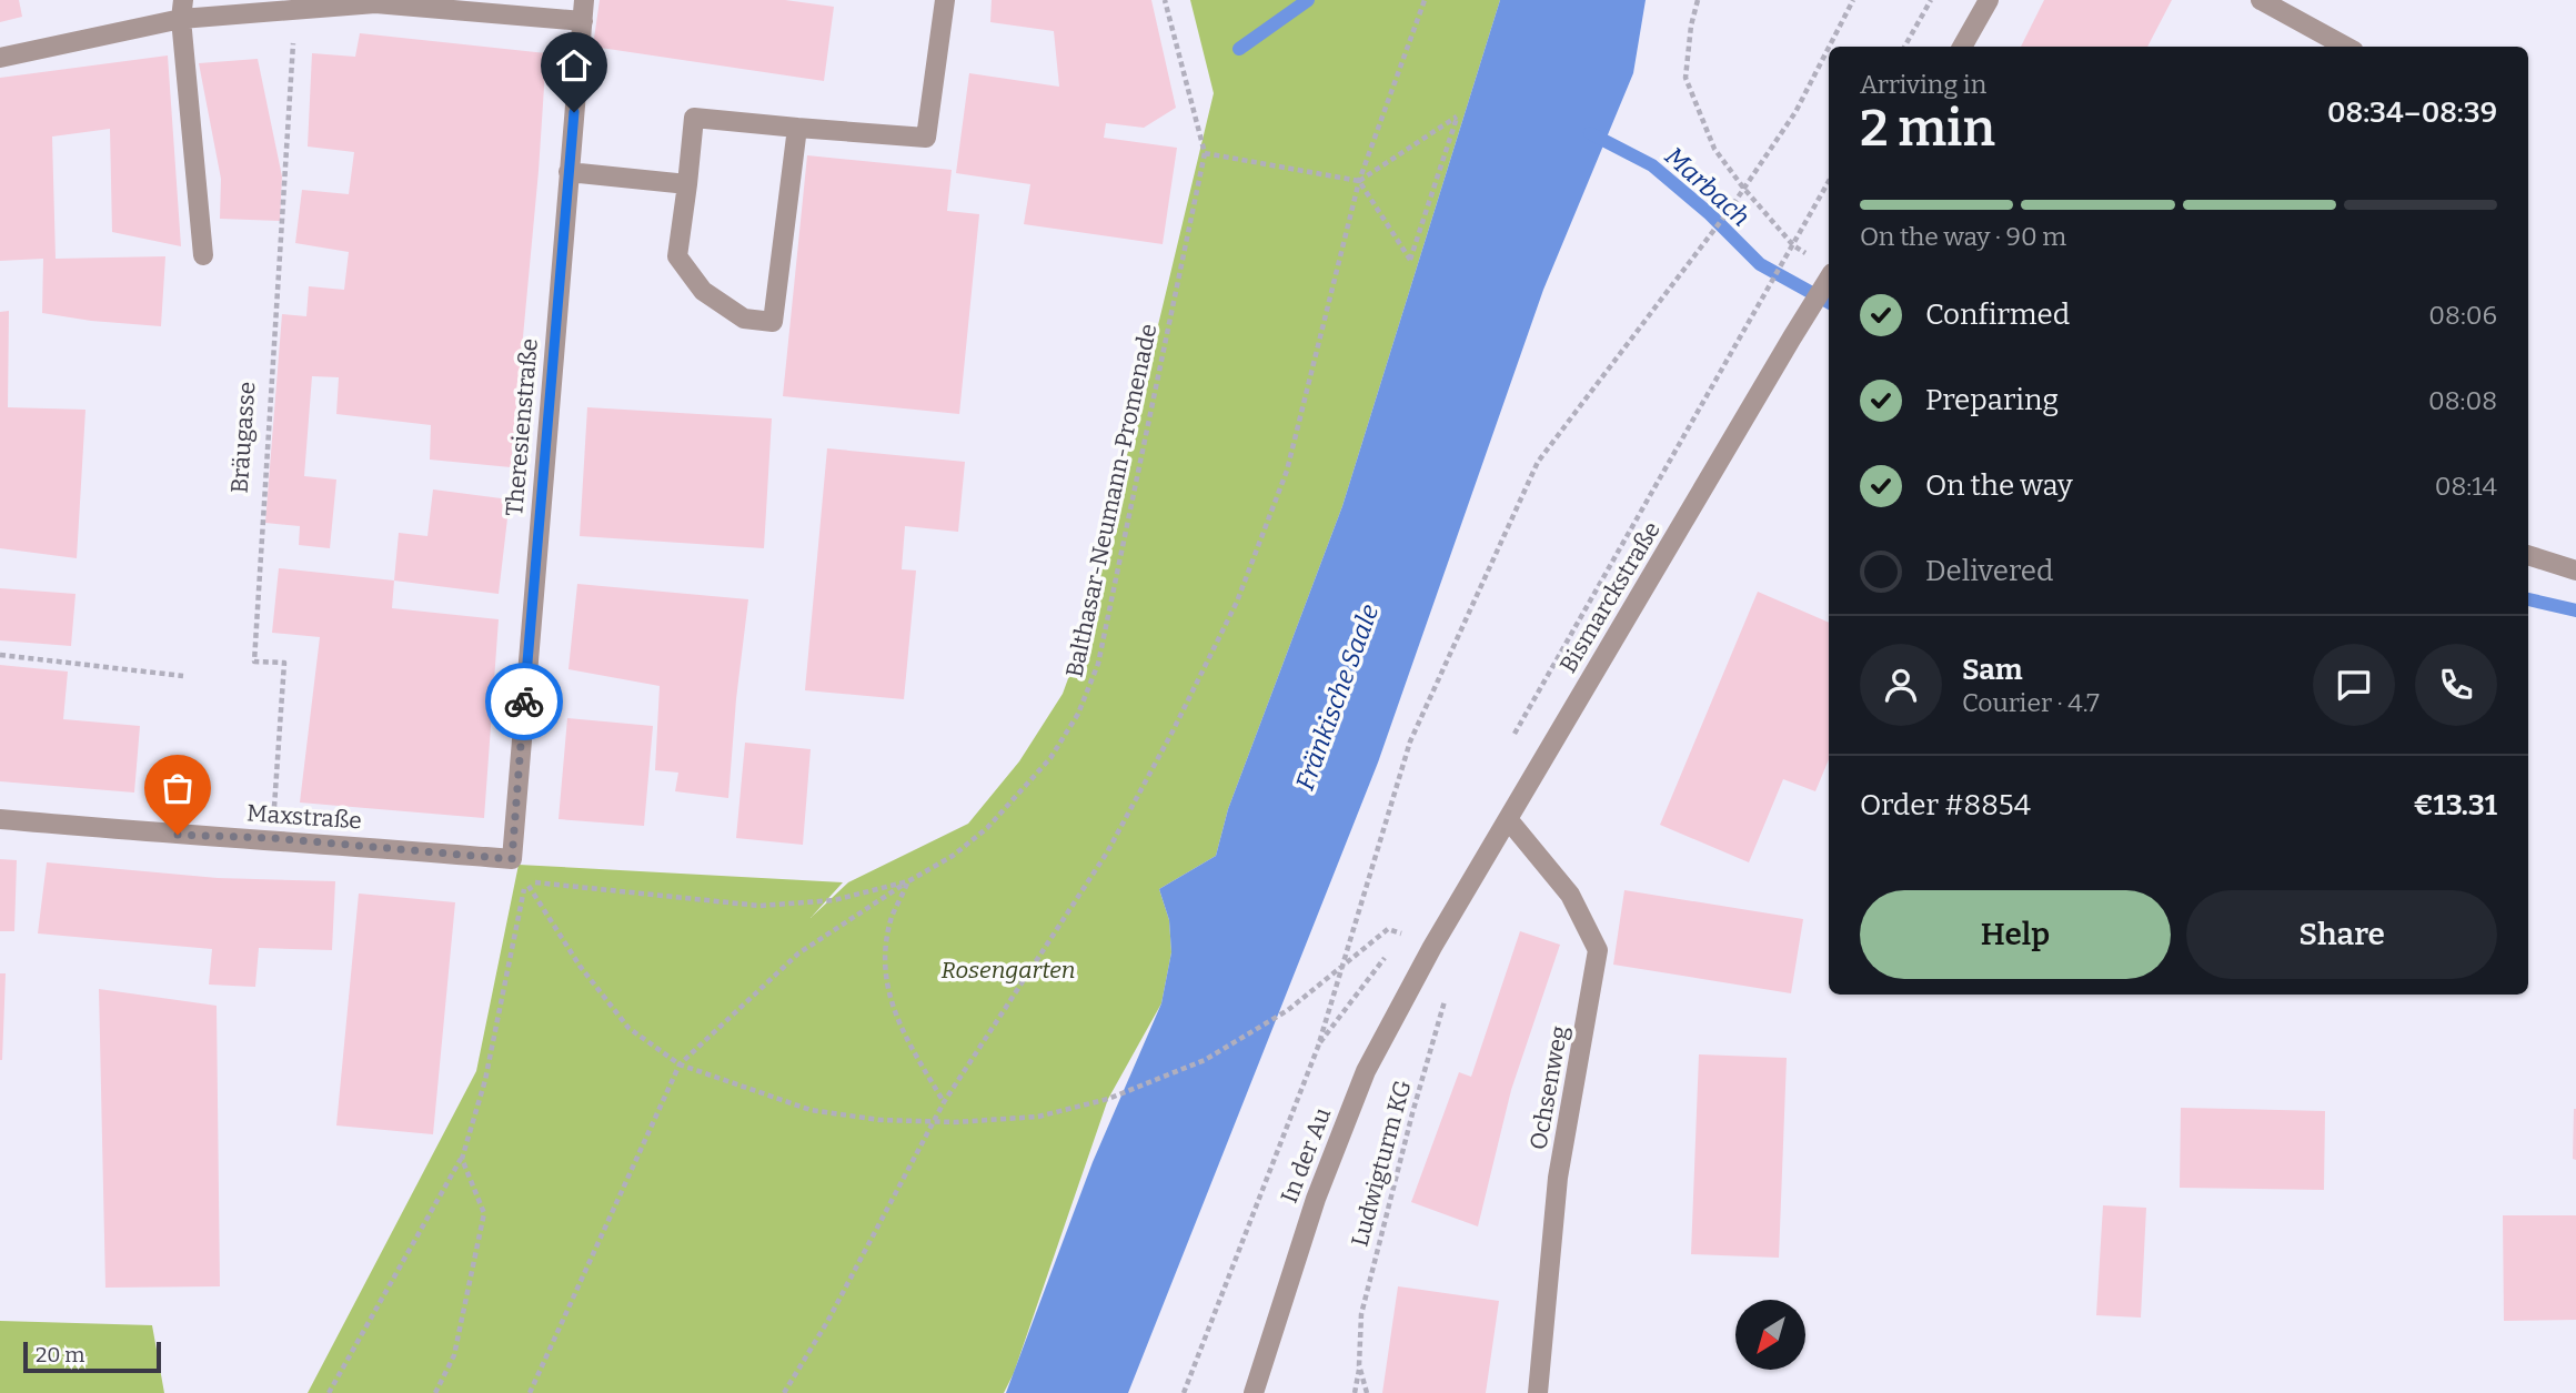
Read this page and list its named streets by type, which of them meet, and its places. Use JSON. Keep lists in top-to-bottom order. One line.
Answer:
{"streets":{"street":["Theresienstraße","Bismarckstraße","Maxstraße","Ochsenweg","In der Au"],"path":["Bräugasse","Balthasar-Neumann-Promenade","Ludwigturm KG"]},"crossings":[["Theresienstraße","Maxstraße"],["Bräugasse","Maxstraße"],["Bismarckstraße","Ochsenweg"],["Bismarckstraße","In der Au"],["Bismarckstraße","Ludwigturm KG"],["In der Au","Ludwigturm KG"]],"water":["Marbach","Fränkische Saale"],"parks":["Rosengarten"],"scale_bar":"20 m","north":"bottom left","page":{"heading":["2 min","Arriving in","08:34–08:39"],"panel":["Sam","Courier · 4.7","Order #8854","€13.31"],"bar":"On the way · 90 m","list":[["Confirmed","08:06"],["Preparing","08:08"],["On the way","08:14"],"Delivered"],"buttons":["Help","Share"],"scale":"20 m"}}
